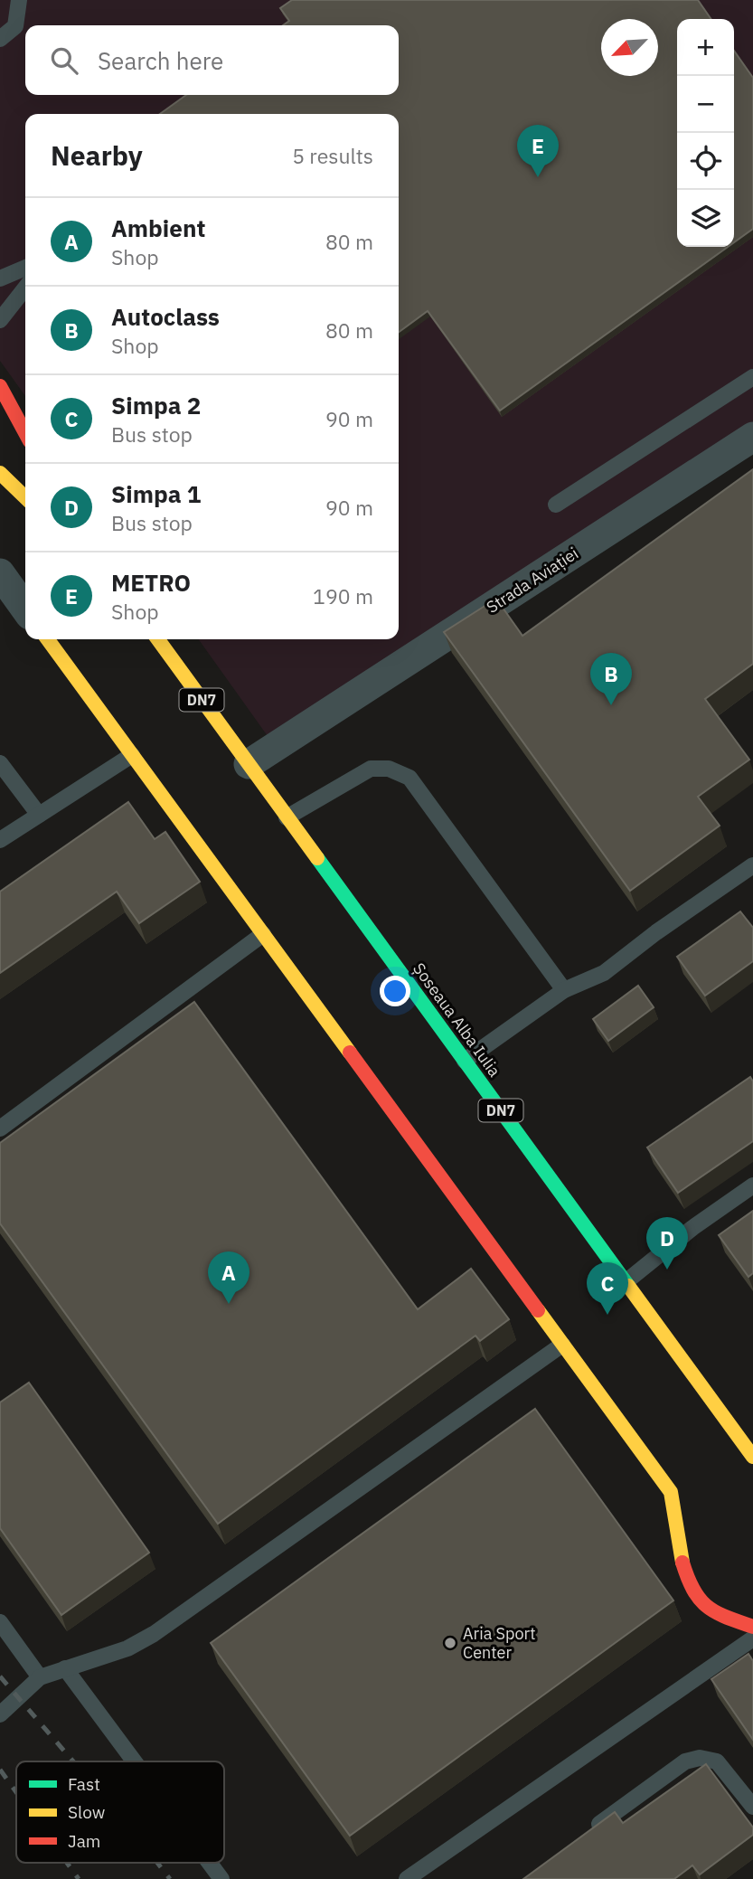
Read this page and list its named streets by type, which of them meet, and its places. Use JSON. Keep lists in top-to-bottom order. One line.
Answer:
{"streets":{"street":["Strada Aviației","DN7","Șoseaua Alba Iulia"]},"crossings":[["Strada Aviației","Șoseaua Alba Iulia"]],"places":["Aria Sport Center"],"legend":["Fast","Slow","Jam"],"north":"bottom left","page":{"map_buttons":["+","−"],"search":"Search here","heading":["Nearby","5 results"],"pins":["E","B","D","A","C"],"list":[{"mark":"A","name":"Ambient","note":"Shop","value":"80 m"},{"mark":"B","name":"Autoclass","note":"Shop","value":"80 m"},{"mark":"C","name":"Simpa 2","note":"Bus stop","value":"90 m"},{"mark":"D","name":"Simpa 1","note":"Bus stop","value":"90 m"},{"mark":"E","name":"METRO","note":"Shop","value":"190 m"}]}}
